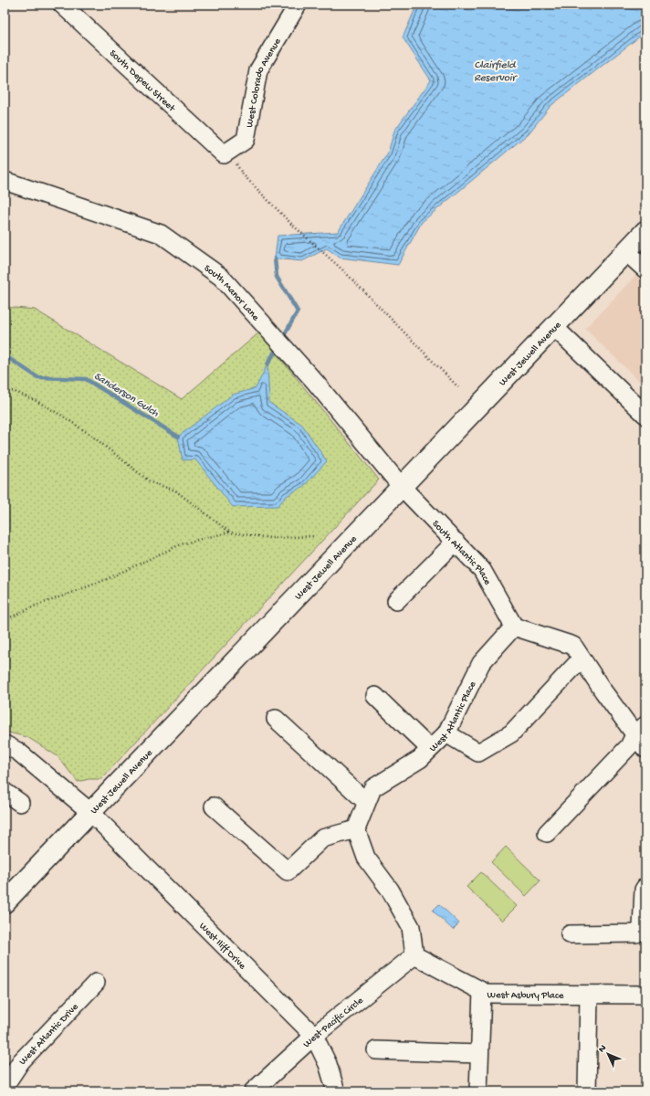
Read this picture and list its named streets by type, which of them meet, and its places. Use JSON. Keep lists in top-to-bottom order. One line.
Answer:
{"streets":{"main road":["West Jewell Avenue"],"street":["South Depew Street","West Colorado Avenue","South Manor Lane","South Atlantic Place","West Atlantic Place","West Iliff Drive","West Asbury Place","West Pacific Circle","West Atlantic Drive"]},"crossings":[["South Depew Street","West Colorado Avenue"],["South Manor Lane","West Jewell Avenue"],["South Manor Lane","South Atlantic Place"],["West Jewell Avenue","South Atlantic Place"],["West Jewell Avenue","West Iliff Drive"],["South Atlantic Place","West Atlantic Place"],["West Iliff Drive","West Pacific Circle"],["West Asbury Place","West Pacific Circle"]],"water":["Clairfield Reservoir","Sanderson Gulch"],"north":"top left"}
